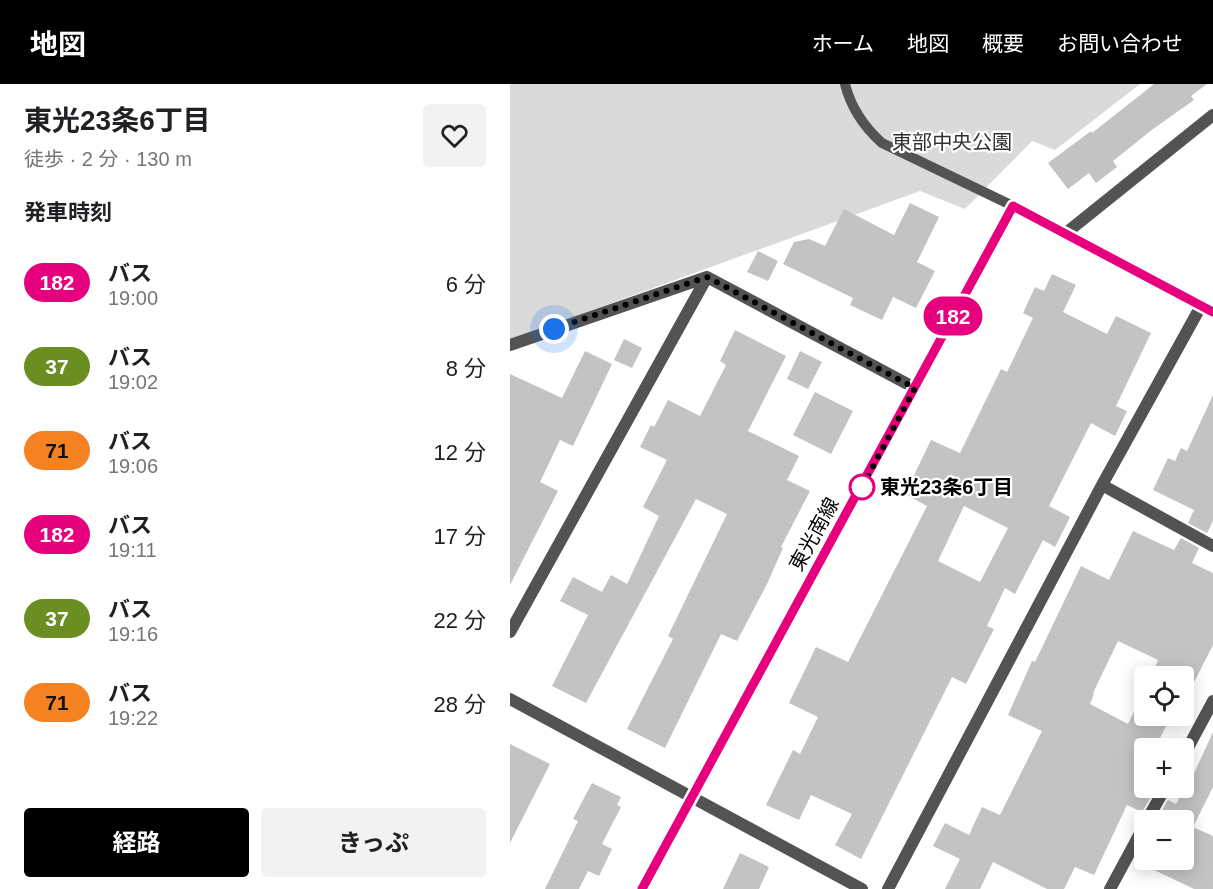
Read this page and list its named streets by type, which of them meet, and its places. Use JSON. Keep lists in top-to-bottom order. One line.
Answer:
{"streets":{"street":["東光南線"]},"parks":["東部中央公園"],"places":["東光23条6丁目"],"lines":["bus line 182"],"page":{"header":"地図","nav":["ホーム","地図","概要","お問い合わせ"],"heading":[["東光23条6丁目","徒歩 · 2 分 · 130 m"],"発車時刻"],"on_map":"182","list":[{"mark":"182","name":"バス","note":"19:00","value":"6 分"},{"mark":"37","name":"バス","note":"19:02","value":"8 分"},{"mark":"71","name":"バス","note":"19:06","value":"12 分"},{"mark":"182","name":"バス","note":"19:11","value":"17 分"},{"mark":"37","name":"バス","note":"19:16","value":"22 分"},{"mark":"71","name":"バス","note":"19:22","value":"28 分"}],"map_buttons":["+","−"],"buttons":["経路","きっぷ"]}}
